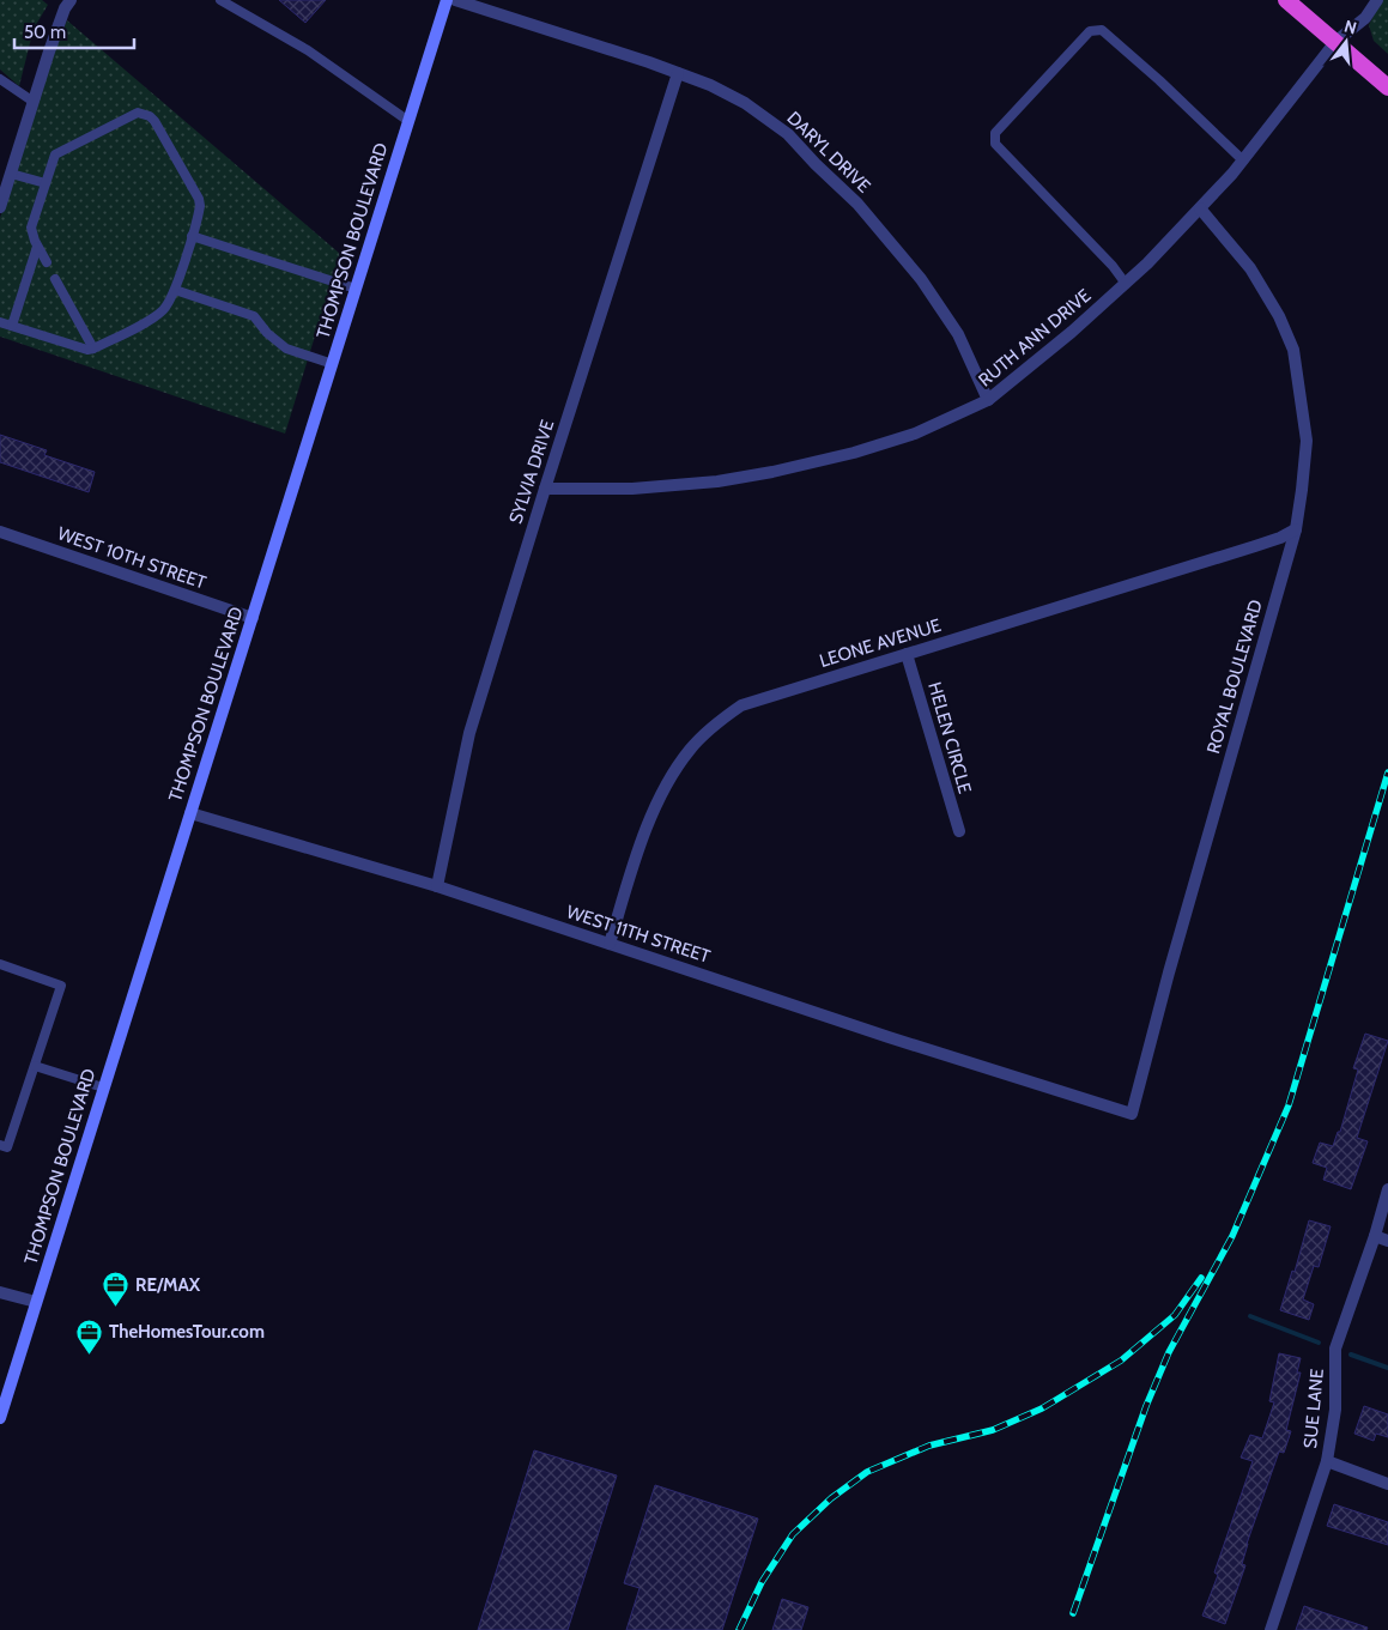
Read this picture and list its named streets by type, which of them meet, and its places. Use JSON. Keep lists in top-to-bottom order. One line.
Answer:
{"streets":{"main road":["THOMPSON BOULEVARD"],"street":["DARYL DRIVE","RUTH ANN DRIVE","SYLVIA DRIVE","WEST 10TH STREET","LEONE AVENUE","ROYAL BOULEVARD","HELEN CIRCLE","WEST 11TH STREET","SUE LANE"]},"crossings":[["DARYL DRIVE","RUTH ANN DRIVE"],["DARYL DRIVE","SYLVIA DRIVE"],["THOMPSON BOULEVARD","WEST 10TH STREET"],["THOMPSON BOULEVARD","WEST 11TH STREET"],["RUTH ANN DRIVE","SYLVIA DRIVE"],["RUTH ANN DRIVE","ROYAL BOULEVARD"],["SYLVIA DRIVE","WEST 11TH STREET"],["LEONE AVENUE","ROYAL BOULEVARD"],["LEONE AVENUE","HELEN CIRCLE"],["LEONE AVENUE","WEST 11TH STREET"],["ROYAL BOULEVARD","WEST 11TH STREET"]],"places":{"office":["RE/MAX","TheHomesTour.com"]},"scale_bar":"50 m","north":"top"}
